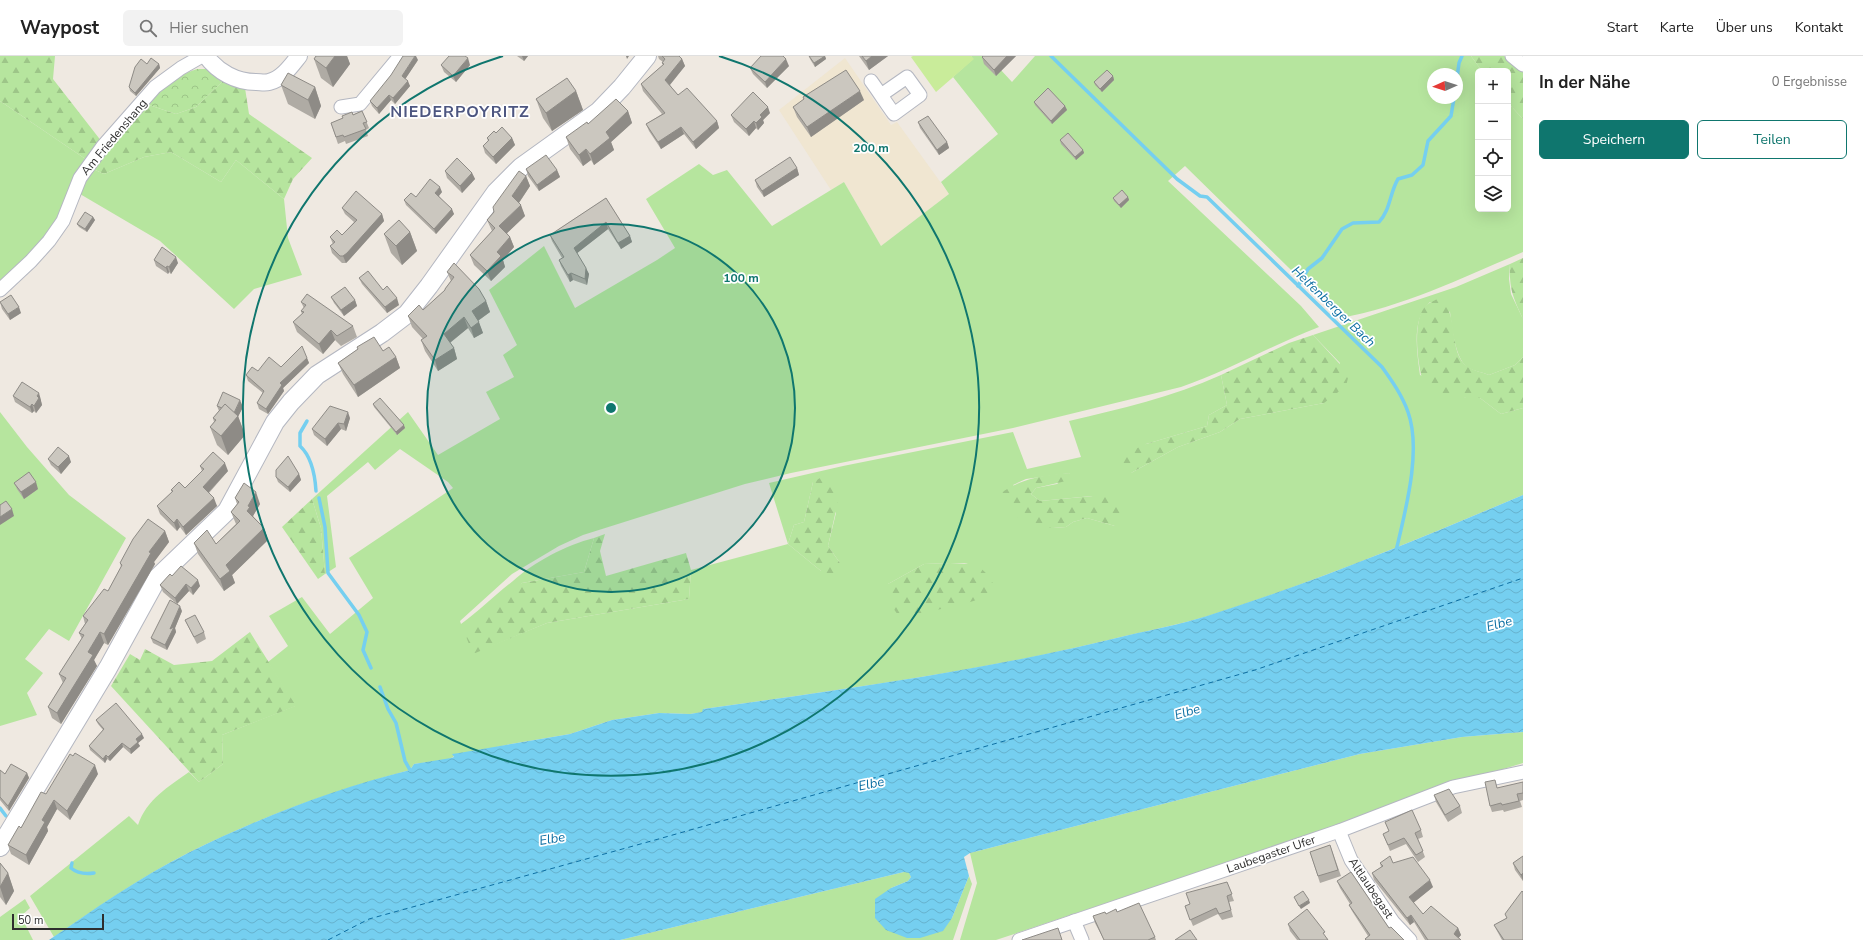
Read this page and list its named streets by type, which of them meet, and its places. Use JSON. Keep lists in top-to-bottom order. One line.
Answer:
{"streets":{"street":["Am Friedenshang","Laubegaster Ufer","Altlaubegast"]},"crossings":[["Laubegaster Ufer","Altlaubegast"]],"districts":["NIEDERPOYRITZ"],"water":["Helfenberger Bach","Elbe"],"scale_bar":"50 m","north":"left","page":{"header":"Waypost","search":"Hier suchen","nav":["Start","Karte","Über uns","Kontakt"],"heading":["In der Nähe","0 Ergebnisse"],"map_buttons":["+","−"],"buttons":["Speichern","Teilen"],"scale":"50 m"},"rings":["200 m","100 m"]}
